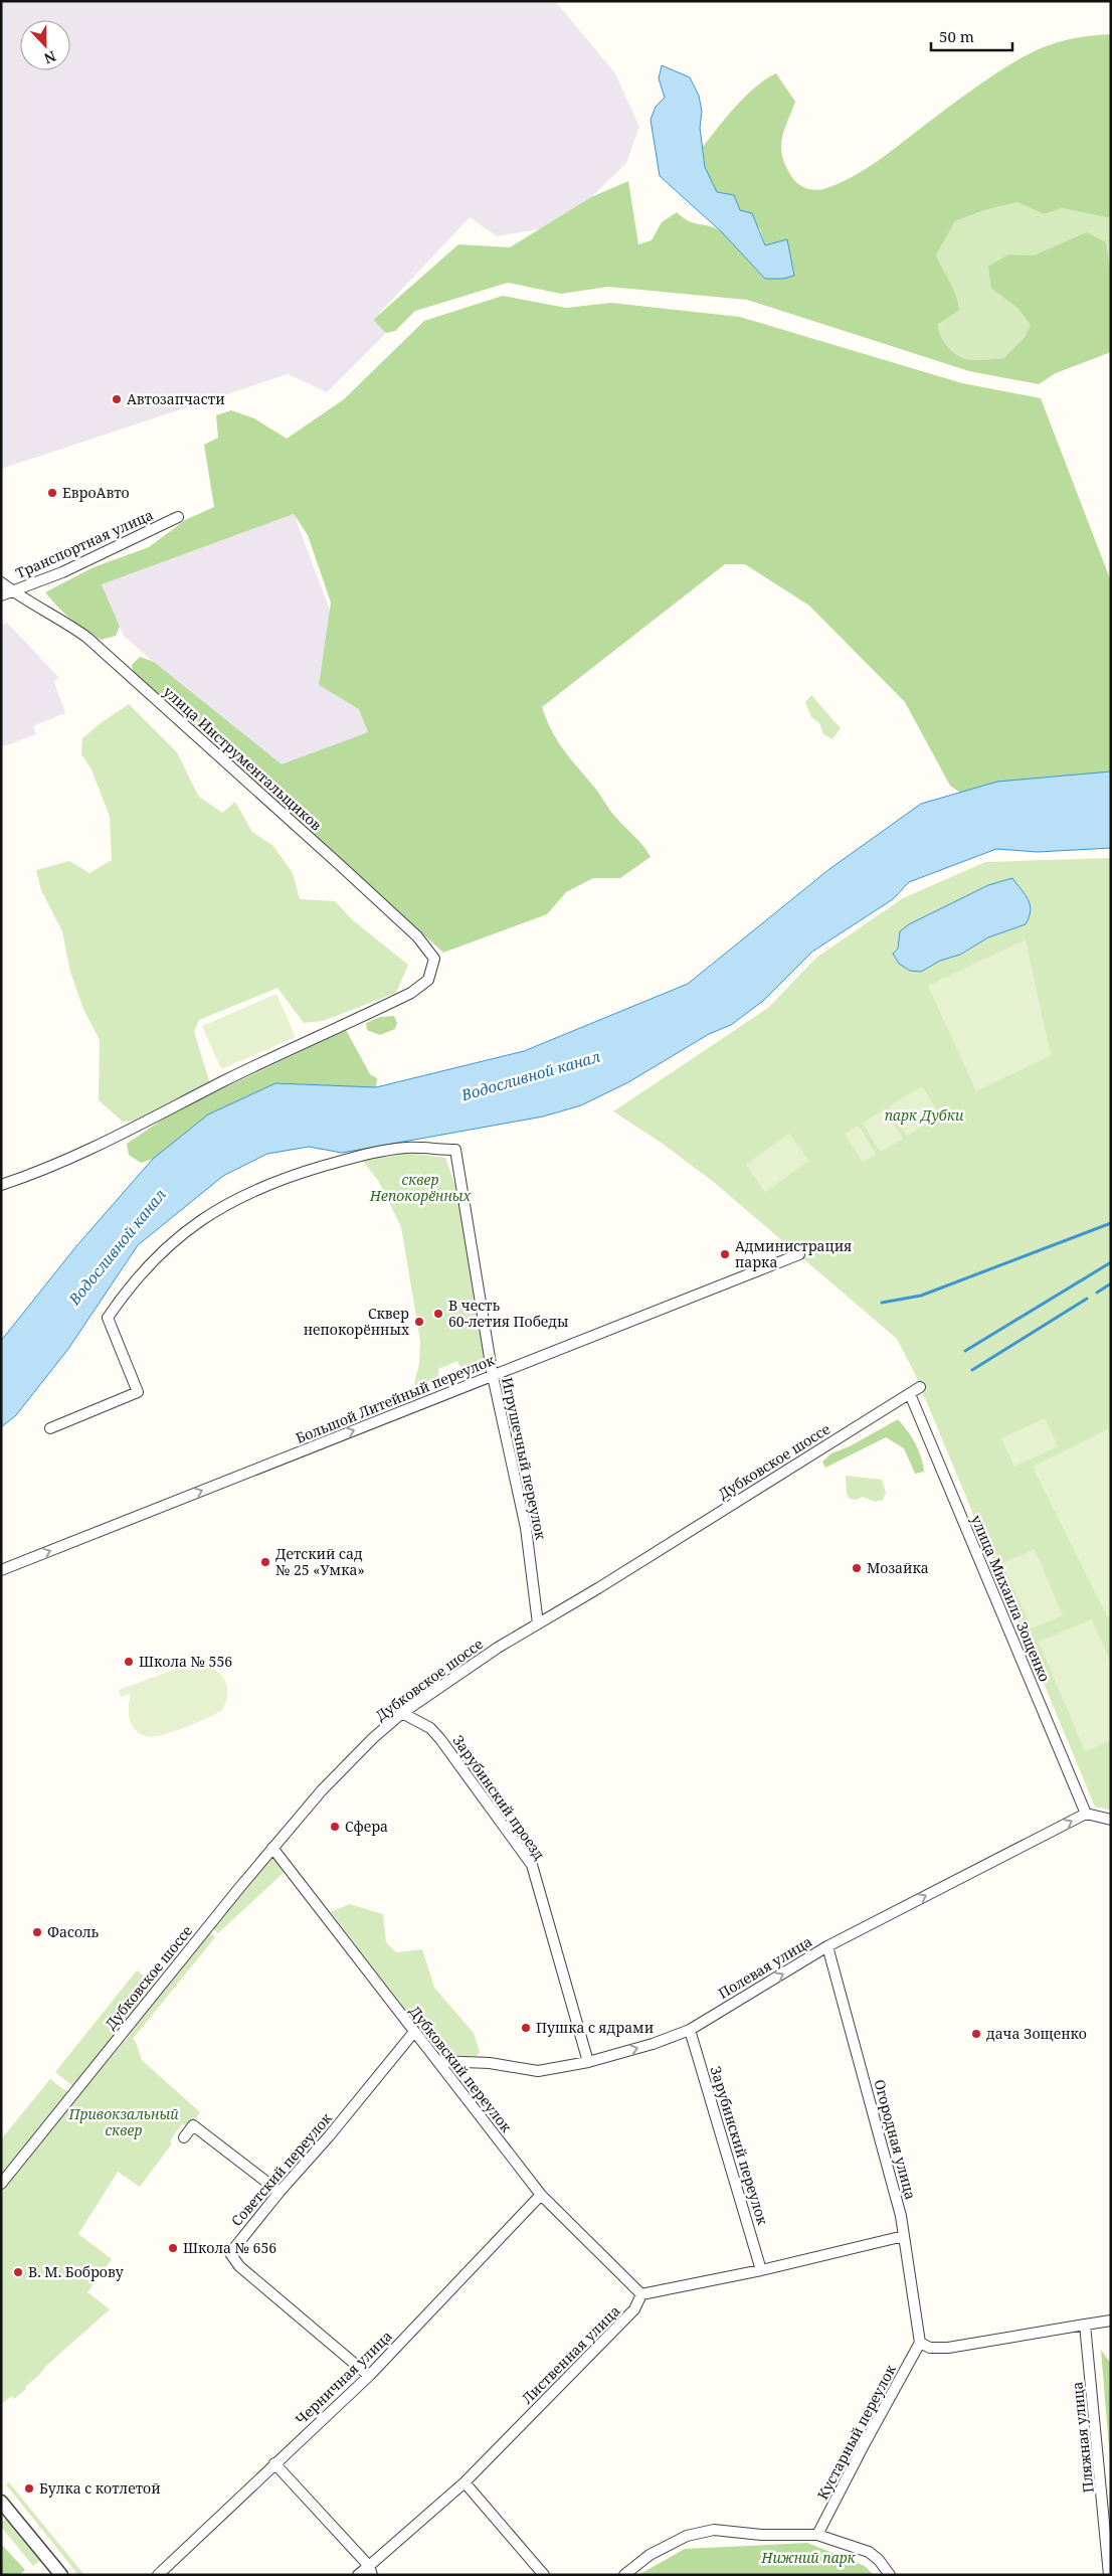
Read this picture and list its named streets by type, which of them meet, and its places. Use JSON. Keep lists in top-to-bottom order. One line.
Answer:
{"streets":{"street":["Транспортная улица","улица Инструментальщиков","Большой Литейный переулок","Игрушечный переулок","Дубковское шоссе","улица Михаила Зощенко","Зарубинский проезд","Полевая улица","Дубковский переулок","Огородная улица","Зарубинский переулок","Советский переулок","Лиственная улица","Черничная улица","Кустарный переулок","Пляжная улица"]},"crossings":[["Транспортная улица","улица Инструментальщиков"],["Большой Литейный переулок","Игрушечный переулок"],["Игрушечный переулок","Дубковское шоссе"],["Дубковское шоссе","улица Михаила Зощенко"],["Дубковское шоссе","Зарубинский проезд"],["Дубковское шоссе","Дубковский переулок"],["улица Михаила Зощенко","Полевая улица"],["Зарубинский проезд","Полевая улица"],["Полевая улица","Дубковский переулок"],["Полевая улица","Огородная улица"],["Полевая улица","Зарубинский переулок"],["Дубковский переулок","Советский переулок"],["Дубковский переулок","Лиственная улица"],["Дубковский переулок","Черничная улица"],["Огородная улица","Кустарный переулок"],["Советский переулок","Черничная улица"]],"one_way":["Большой Литейный переулок","Полевая улица"],"water":["Водосливной канал"],"parks":["парк Дубки","сквер Непокорённых","Привокзальный сквер","Нижний парк"],"places":["Автозапчасти","ЕвроАвто","Администрация парка","В честь 60-летия Победы","Сквер непокорённых","Детский сад № 25 «Умка»","Мозайка","Школа № 556","Сфера","Фасоль","Пушка с ядрами","дача Зощенко","Школа № 656","В. М. Боброву","Булка с котлетой"],"scale_bar":"50 m","north":"bottom"}
